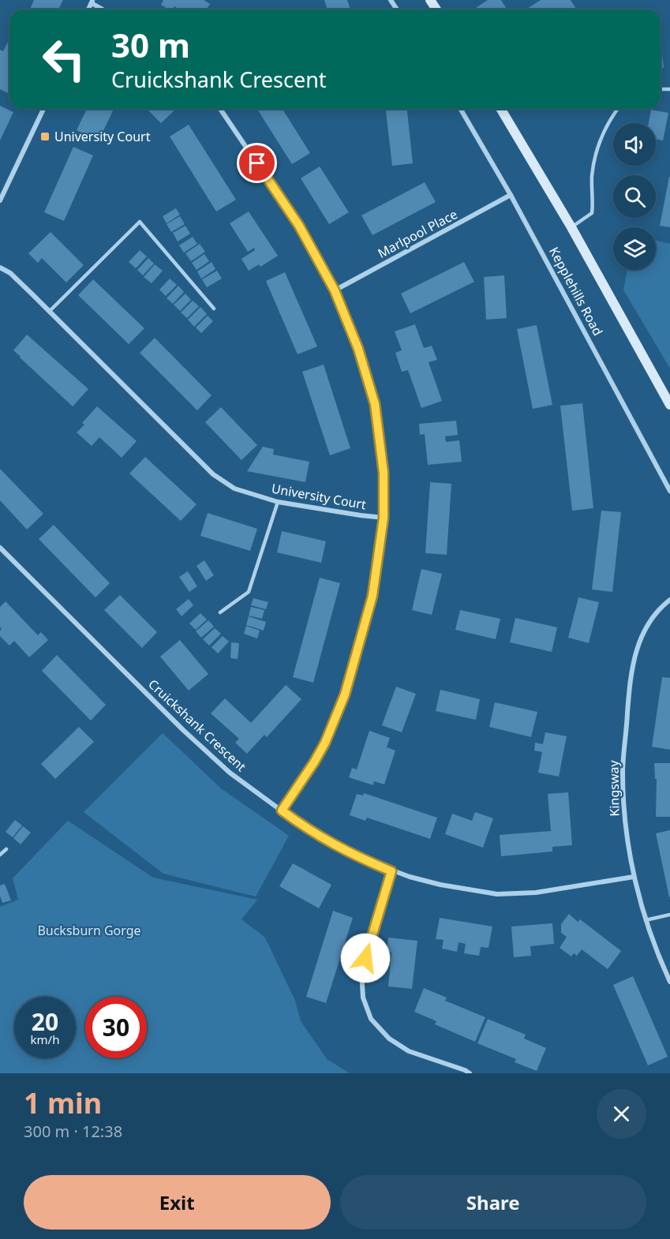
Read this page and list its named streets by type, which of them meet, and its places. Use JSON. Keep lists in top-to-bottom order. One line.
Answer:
{"streets":{"street":["Marlpool Place","Kepplehills Road","University Court","Cruickshank Crescent","Kingsway"]},"crossings":[["Marlpool Place","Kepplehills Road"],["Cruickshank Crescent","Kingsway"]],"parks":["Bucksburn Gorge"],"places":{"transit":["University Court"]},"page":{"turn":["30 m","Cruickshank Crescent"],"speed":"20 km/h","limit":"30","heading":["1 min","300 m · 12:38"],"buttons":["Exit","Share"]}}
